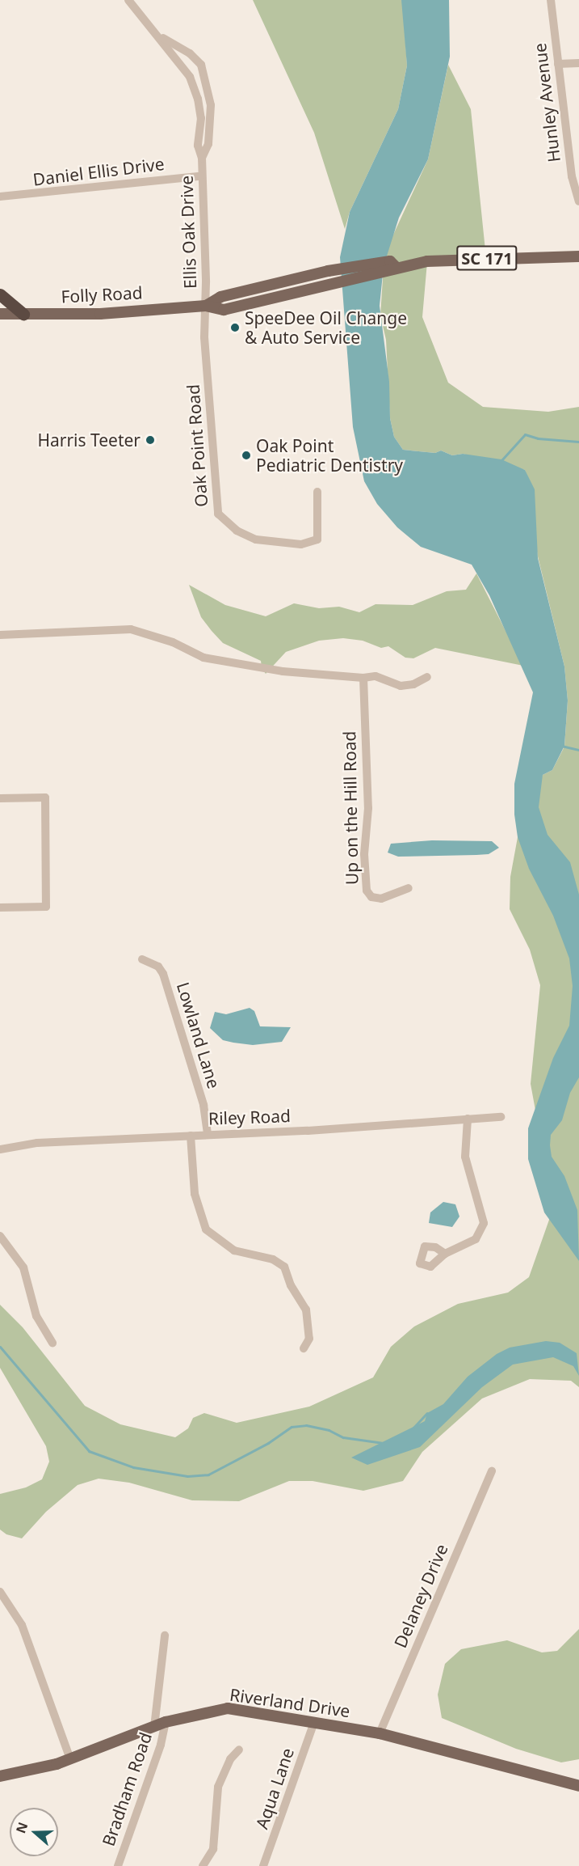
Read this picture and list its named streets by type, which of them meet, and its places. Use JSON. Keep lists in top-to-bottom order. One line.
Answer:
{"streets":{"main road":["SC 171","Folly Road","Riverland Drive"],"street":["Hunley Avenue","Daniel Ellis Drive","Ellis Oak Drive","Oak Point Road","Up on the Hill Road","Lowland Lane","Riley Road","Delaney Drive","Aqua Lane","Bradham Road"]},"crossings":[["Daniel Ellis Drive","Ellis Oak Drive"],["Ellis Oak Drive","Folly Road"],["Ellis Oak Drive","Oak Point Road"],["Folly Road","Oak Point Road"],["Lowland Lane","Riley Road"],["Delaney Drive","Riverland Drive"],["Riverland Drive","Aqua Lane"],["Riverland Drive","Bradham Road"]],"places":["SpeeDee Oil Change & Auto Service","Harris Teeter","Oak Point Pediatric Dentistry"],"north":"left"}
